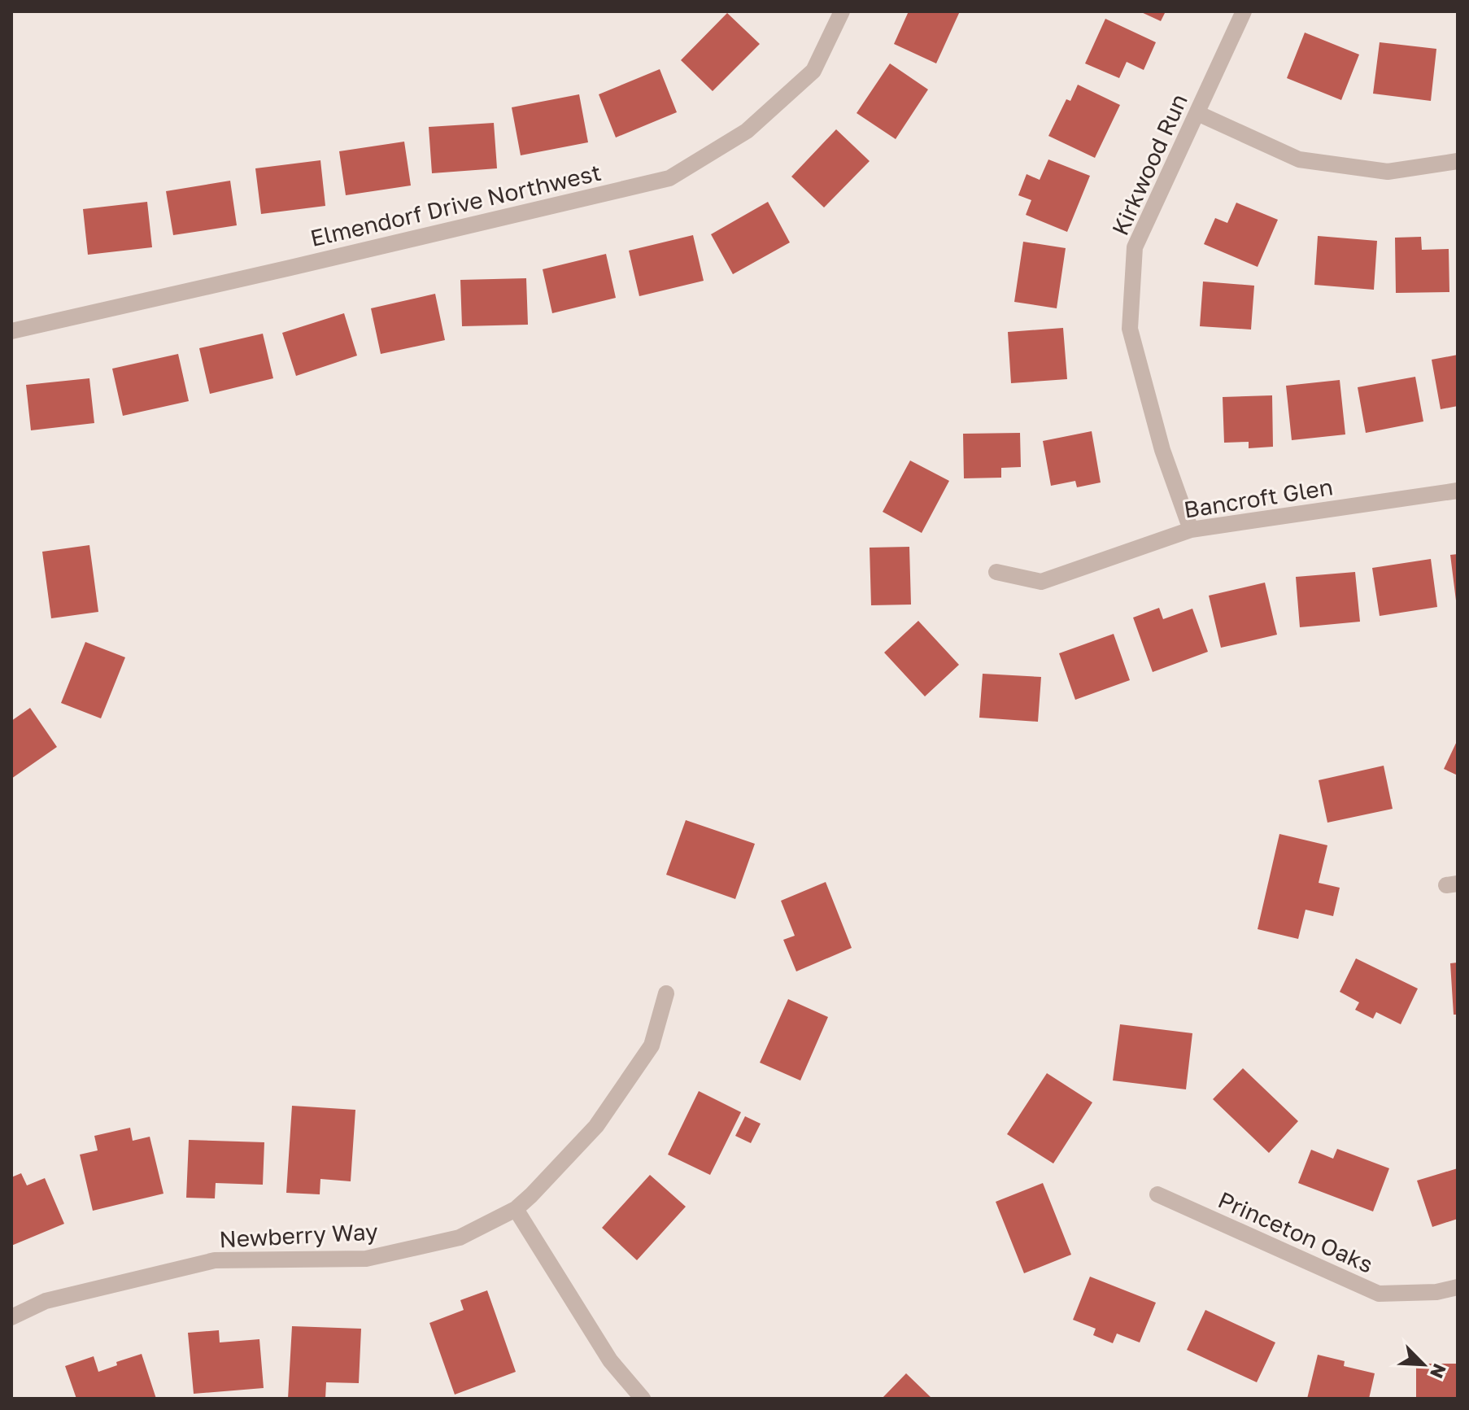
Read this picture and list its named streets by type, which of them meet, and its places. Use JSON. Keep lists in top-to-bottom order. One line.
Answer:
{"streets":{"street":["Kirkwood Run","Elmendorf Drive Northwest","Bancroft Glen","Princeton Oaks","Newberry Way"]},"crossings":[["Kirkwood Run","Bancroft Glen"]],"north":"bottom right"}
